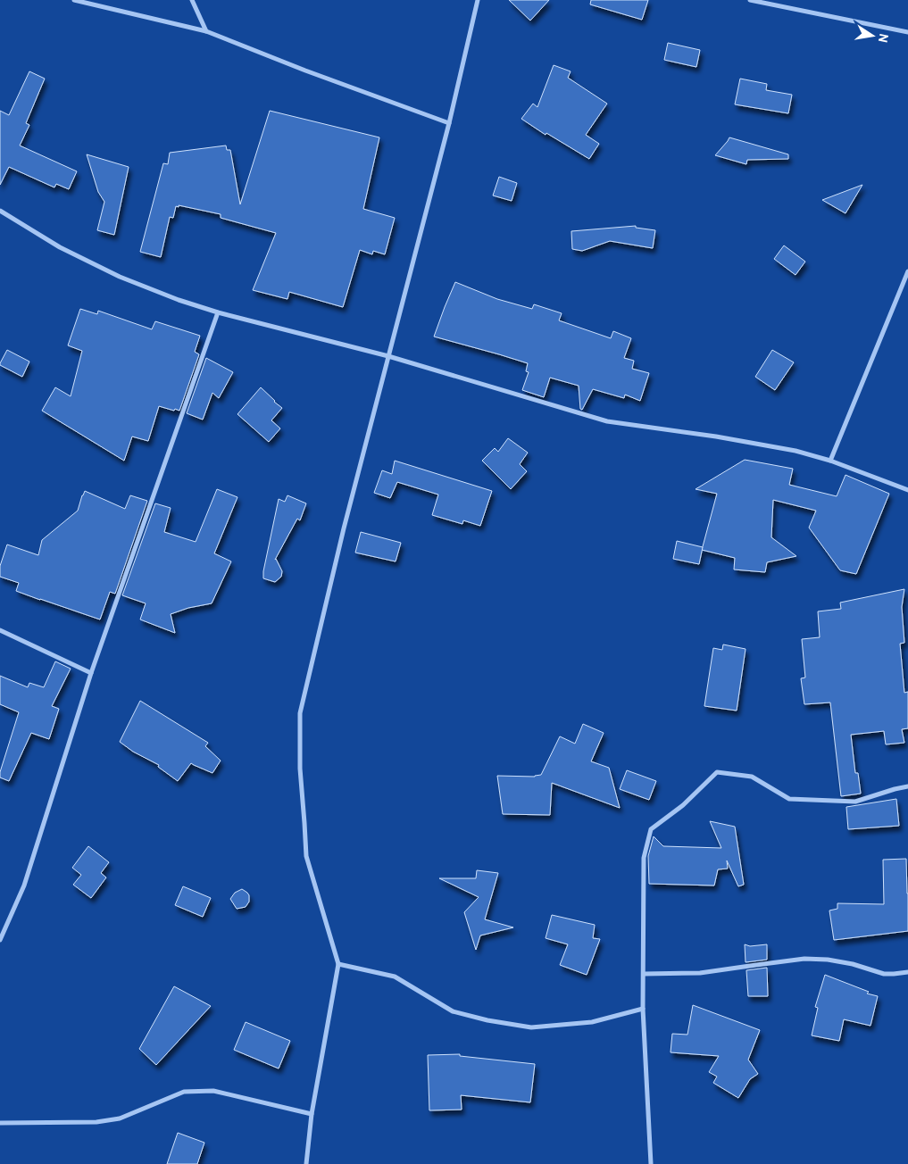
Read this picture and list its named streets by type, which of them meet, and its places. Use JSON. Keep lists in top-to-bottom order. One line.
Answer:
{"north":"right"}
